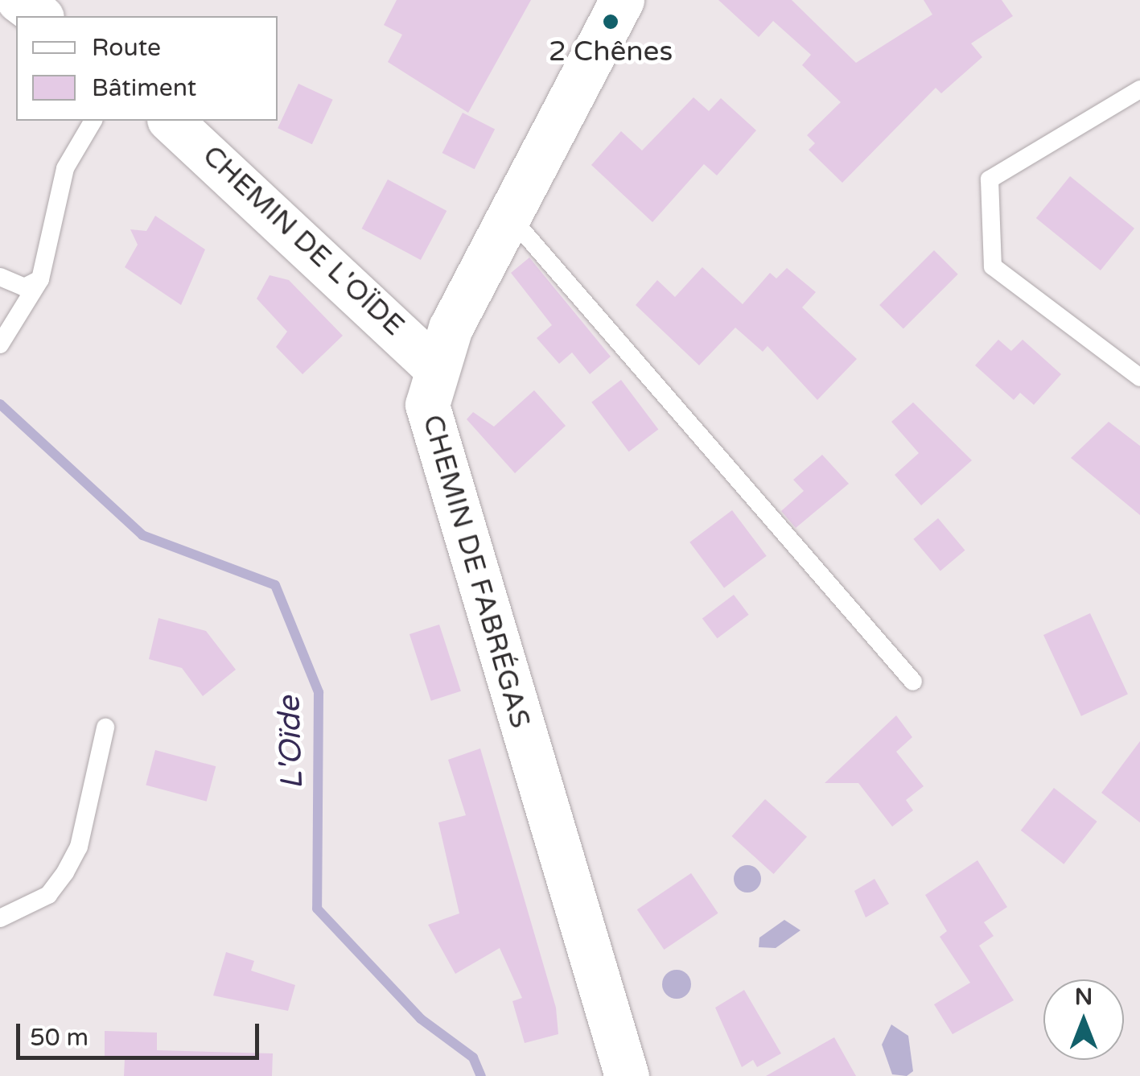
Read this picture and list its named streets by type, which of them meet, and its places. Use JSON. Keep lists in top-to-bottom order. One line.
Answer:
{"streets":{"street":["CHEMIN DE L'OÏDE","CHEMIN DE FABRÉGAS"]},"crossings":[["CHEMIN DE L'OÏDE","CHEMIN DE FABRÉGAS"]],"water":["L'Oïde"],"places":["2 Chênes"],"legend":["Route","Bâtiment"],"scale_bar":"50 m","north":"top"}
